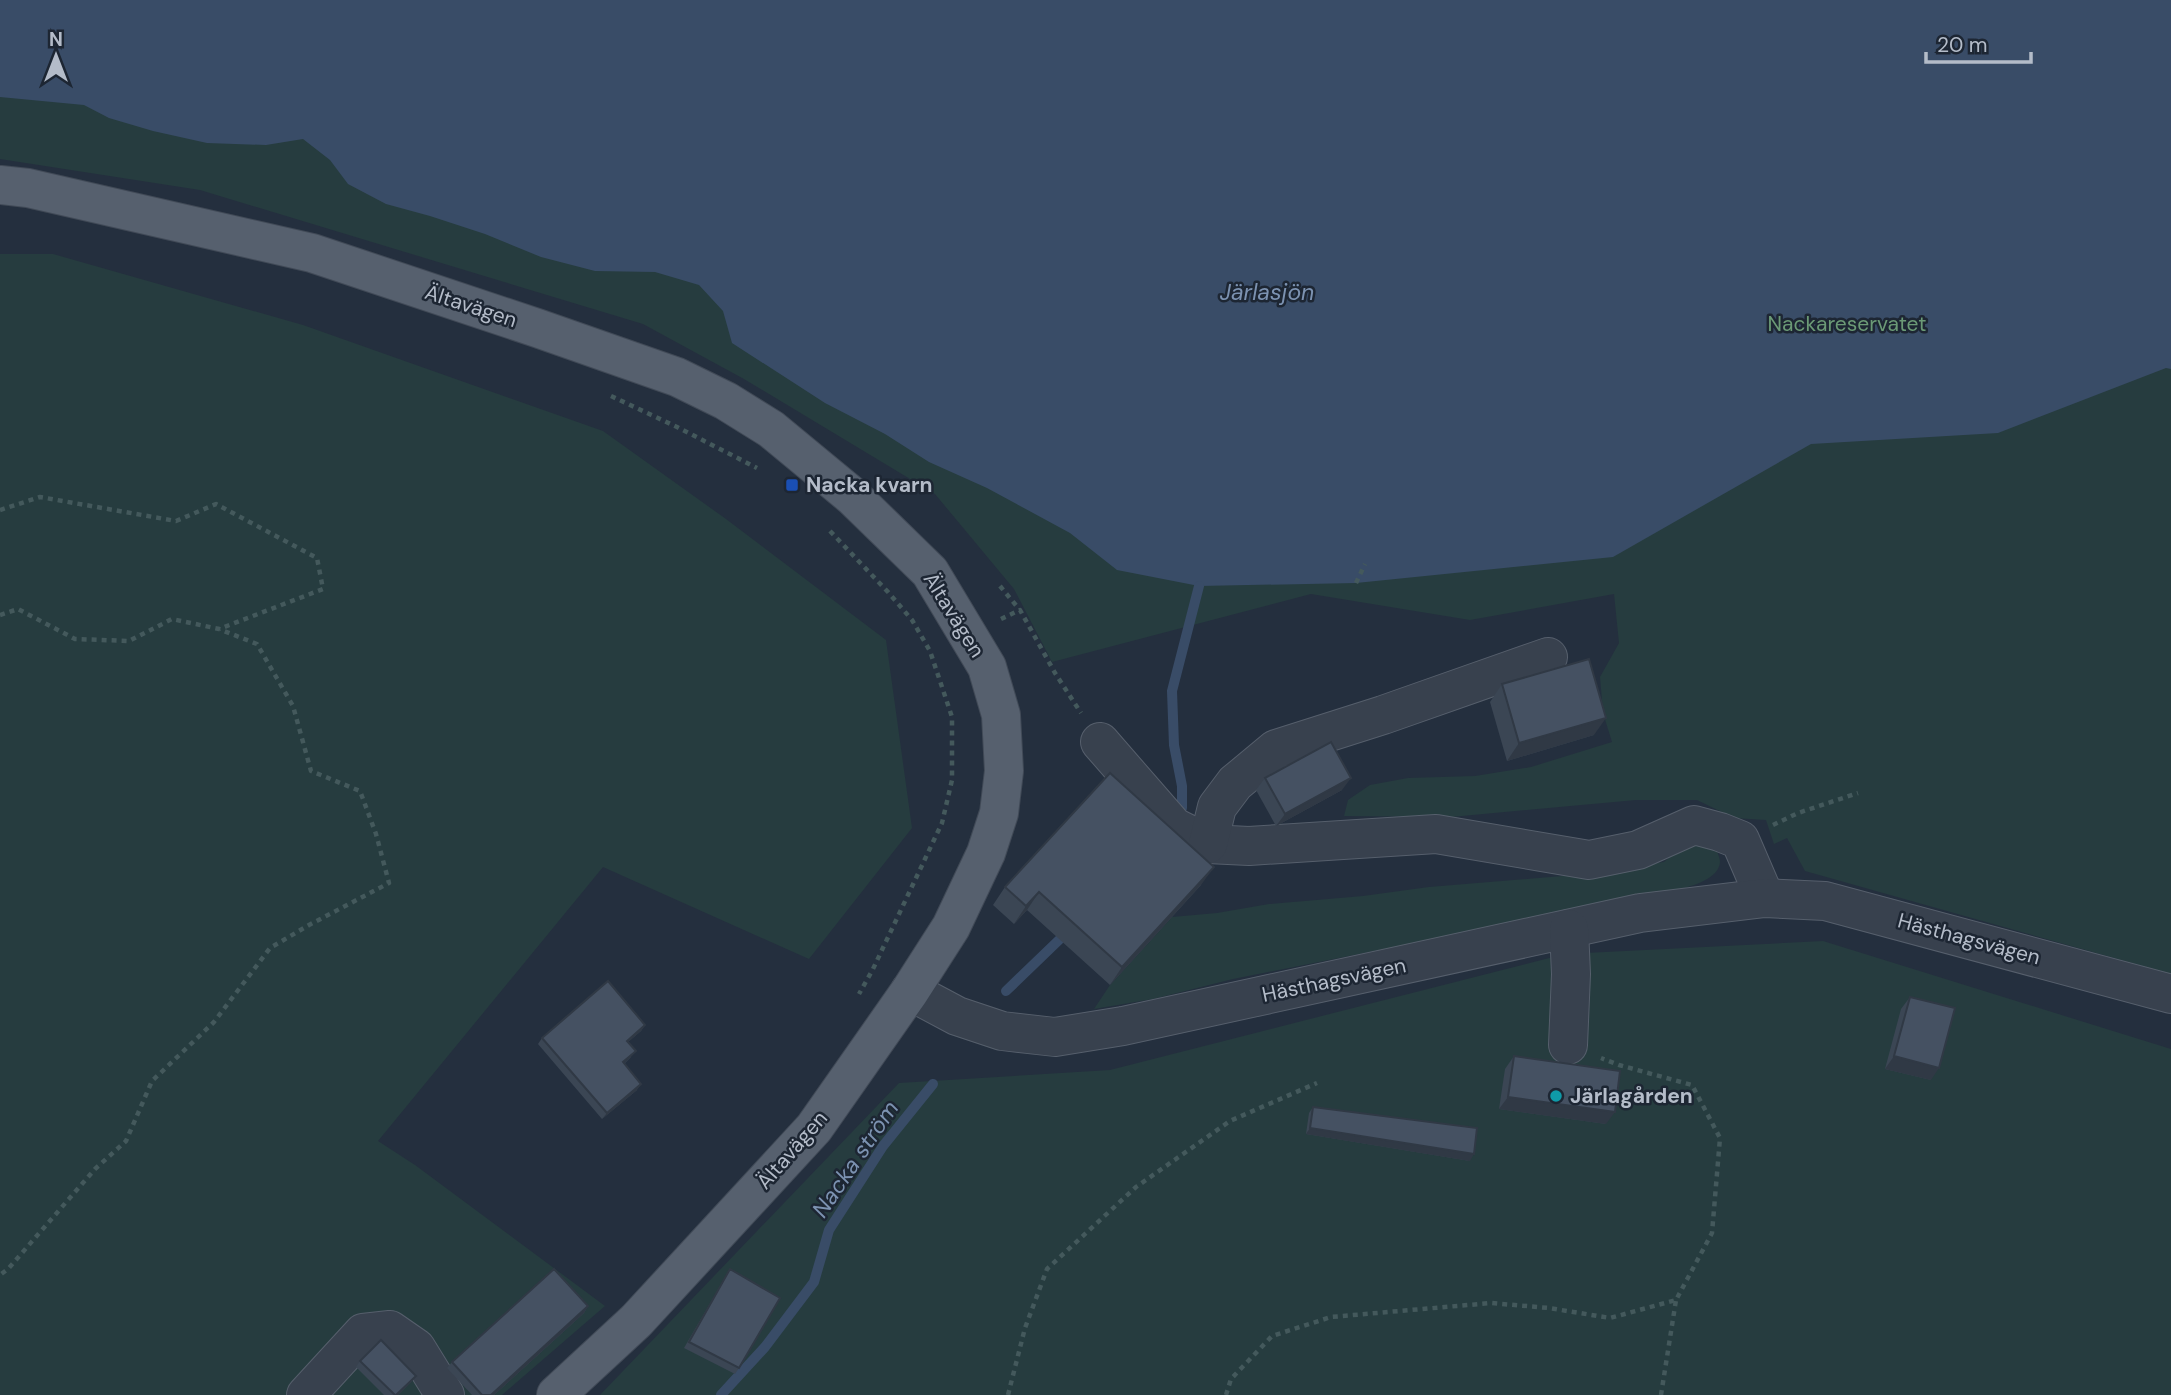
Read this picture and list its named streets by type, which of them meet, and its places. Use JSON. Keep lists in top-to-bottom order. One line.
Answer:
{"streets":{"main road":["Ältavägen"],"street":["Hästhagsvägen"]},"crossings":[["Ältavägen","Hästhagsvägen"]],"water":["Järlasjön","Nacka ström"],"parks":["Nackareservatet"],"places":{"transit":["Nacka kvarn"],"other":["Järlagården"]},"scale_bar":"20 m","north":"top"}
